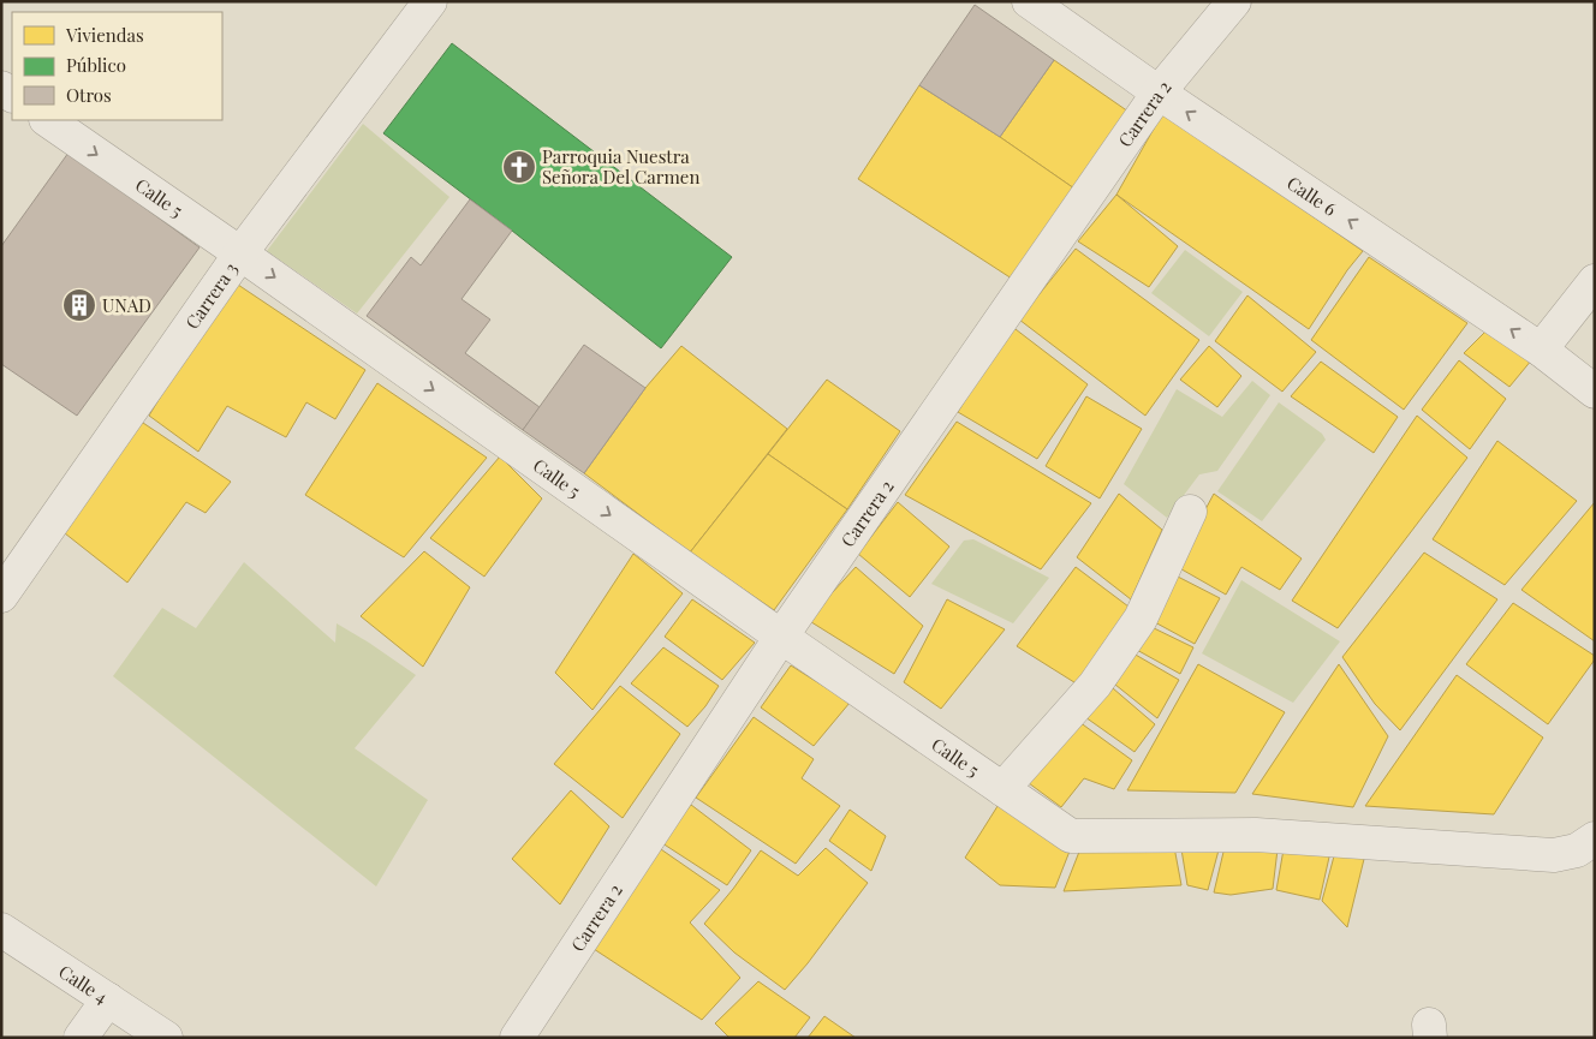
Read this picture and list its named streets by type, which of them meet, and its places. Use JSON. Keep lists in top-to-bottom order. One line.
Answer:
{"streets":{"street":["Carrera 2","Calle 6","Calle 5","Carrera 3","Calle 4"]},"crossings":[["Carrera 2","Calle 6"],["Carrera 2","Calle 5"],["Calle 5","Carrera 3"]],"one_way":["Calle 6","Calle 5"],"places":{"church":["Parroquia Nuestra Señora Del Carmen"],"building":["UNAD"]},"legend":["Viviendas","Público","Otros"]}
